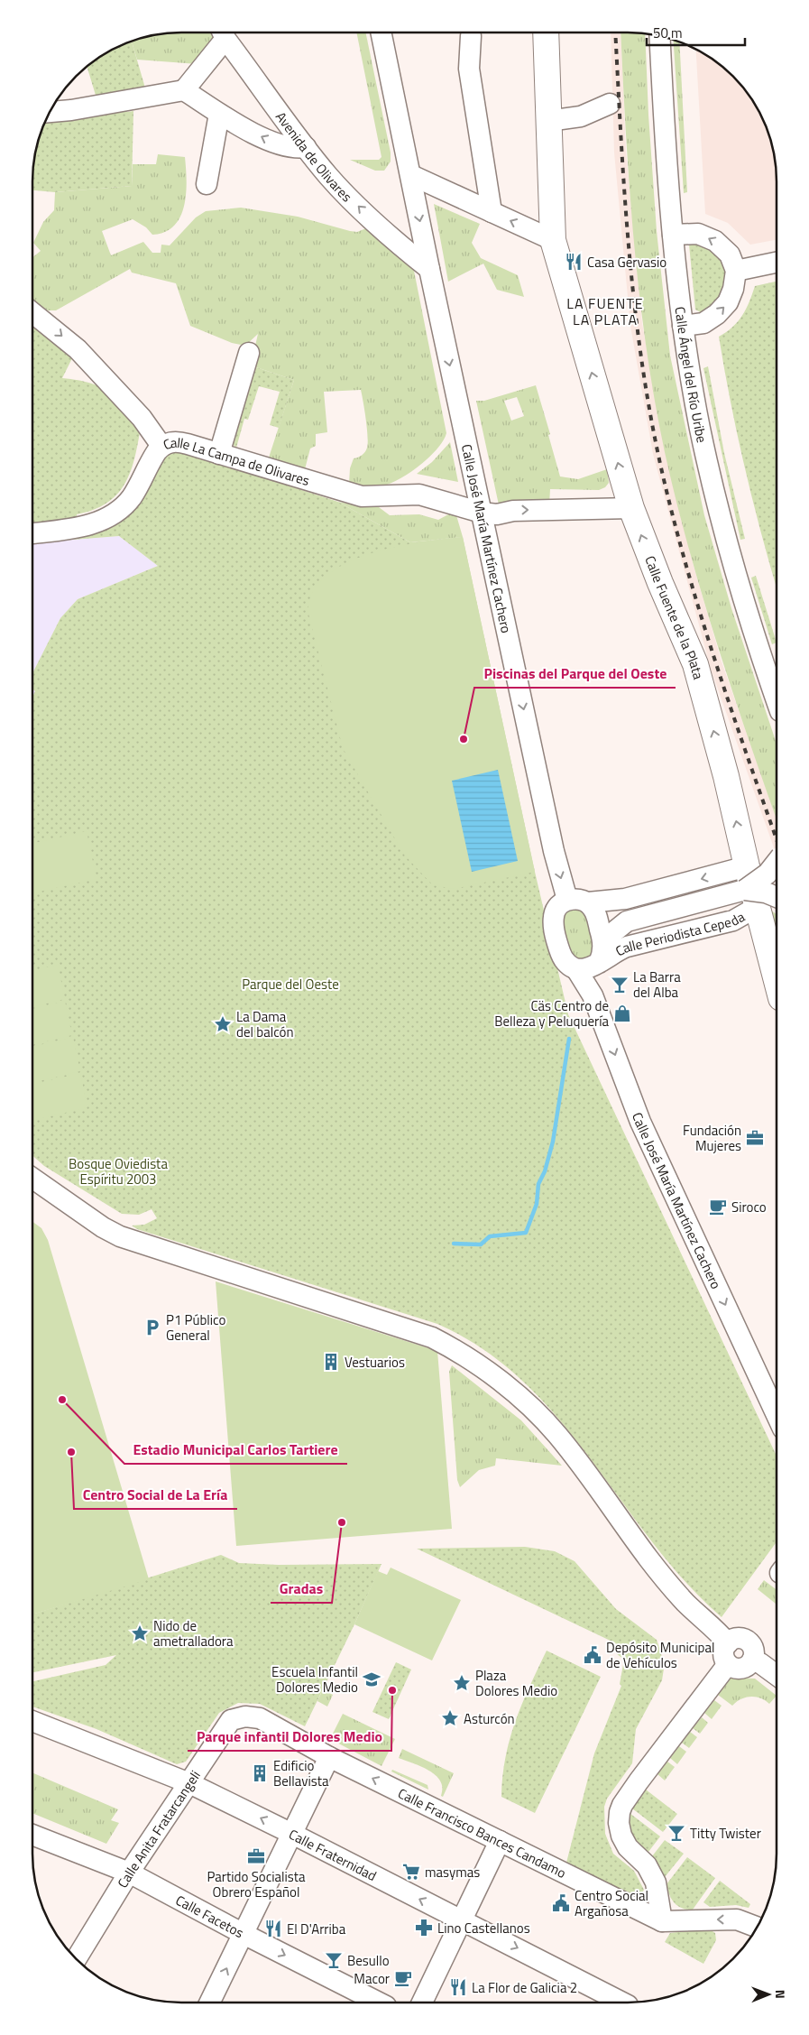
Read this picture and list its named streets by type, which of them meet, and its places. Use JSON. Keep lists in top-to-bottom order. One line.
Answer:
{"streets":{"main road":["Calle Fuente de la Plata"],"street":["Avenida de Olivares","Calle Ángel del Río Uribe","Calle La Campa de Olivares","Calle José María Martínez Cachero","Calle Periodista Cepeda","Calle Anita Fratarcangeli","Calle Francisco Bances Candamo","Calle Fraternidad","Calle Facetos"]},"crossings":[["Avenida de Olivares","Calle José María Martínez Cachero"],["Calle La Campa de Olivares","Calle José María Martínez Cachero"],["Calle La Campa de Olivares","Calle Fuente de la Plata"],["Calle José María Martínez Cachero","Calle Periodista Cepeda"],["Calle Fuente de la Plata","Calle Periodista Cepeda"],["Calle Anita Fratarcangeli","Calle Francisco Bances Candamo"],["Calle Anita Fratarcangeli","Calle Fraternidad"],["Calle Anita Fratarcangeli","Calle Facetos"]],"one_way":["Calle José María Martínez Cachero","Calle Fuente de la Plata","Calle Francisco Bances Candamo","Calle Facetos"],"districts":["LA FUENTE LA PLATA"],"parks":["Parque del Oeste","Bosque Oviedista Espíritu 2003"],"places":{"restaurant":["Casa Gervasio","El D'Arriba","La Flor de Galicia 2"],"other":["Piscinas del Parque del Oeste","Estadio Municipal Carlos Tartiere","Centro Social de La Ería","Gradas","Parque infantil Dolores Medio"],"bar":["La Barra del Alba","Titty Twister","Besullo"],"shop":["Cäs Centro de Belleza y Peluquería"],"place":["La Dama del balcón","Nido de ametralladora","Plaza Dolores Medio","Asturcón"],"office":["Fundación Mujeres","Partido Socialista Obrero Español"],"cafe":["Siroco","Macor"],"parking":["P1 Público General"],"building":["Vestuarios","Edificio Bellavista"],"public building":["Depósito Municipal de Vehículos","Centro Social Argañosa"],"school or university":["Escuela Infantil Dolores Medio"],"supermarket":["masymas"],"pharmacy":["Lino Castellanos"]},"scale_bar":"50 m","north":"right"}
